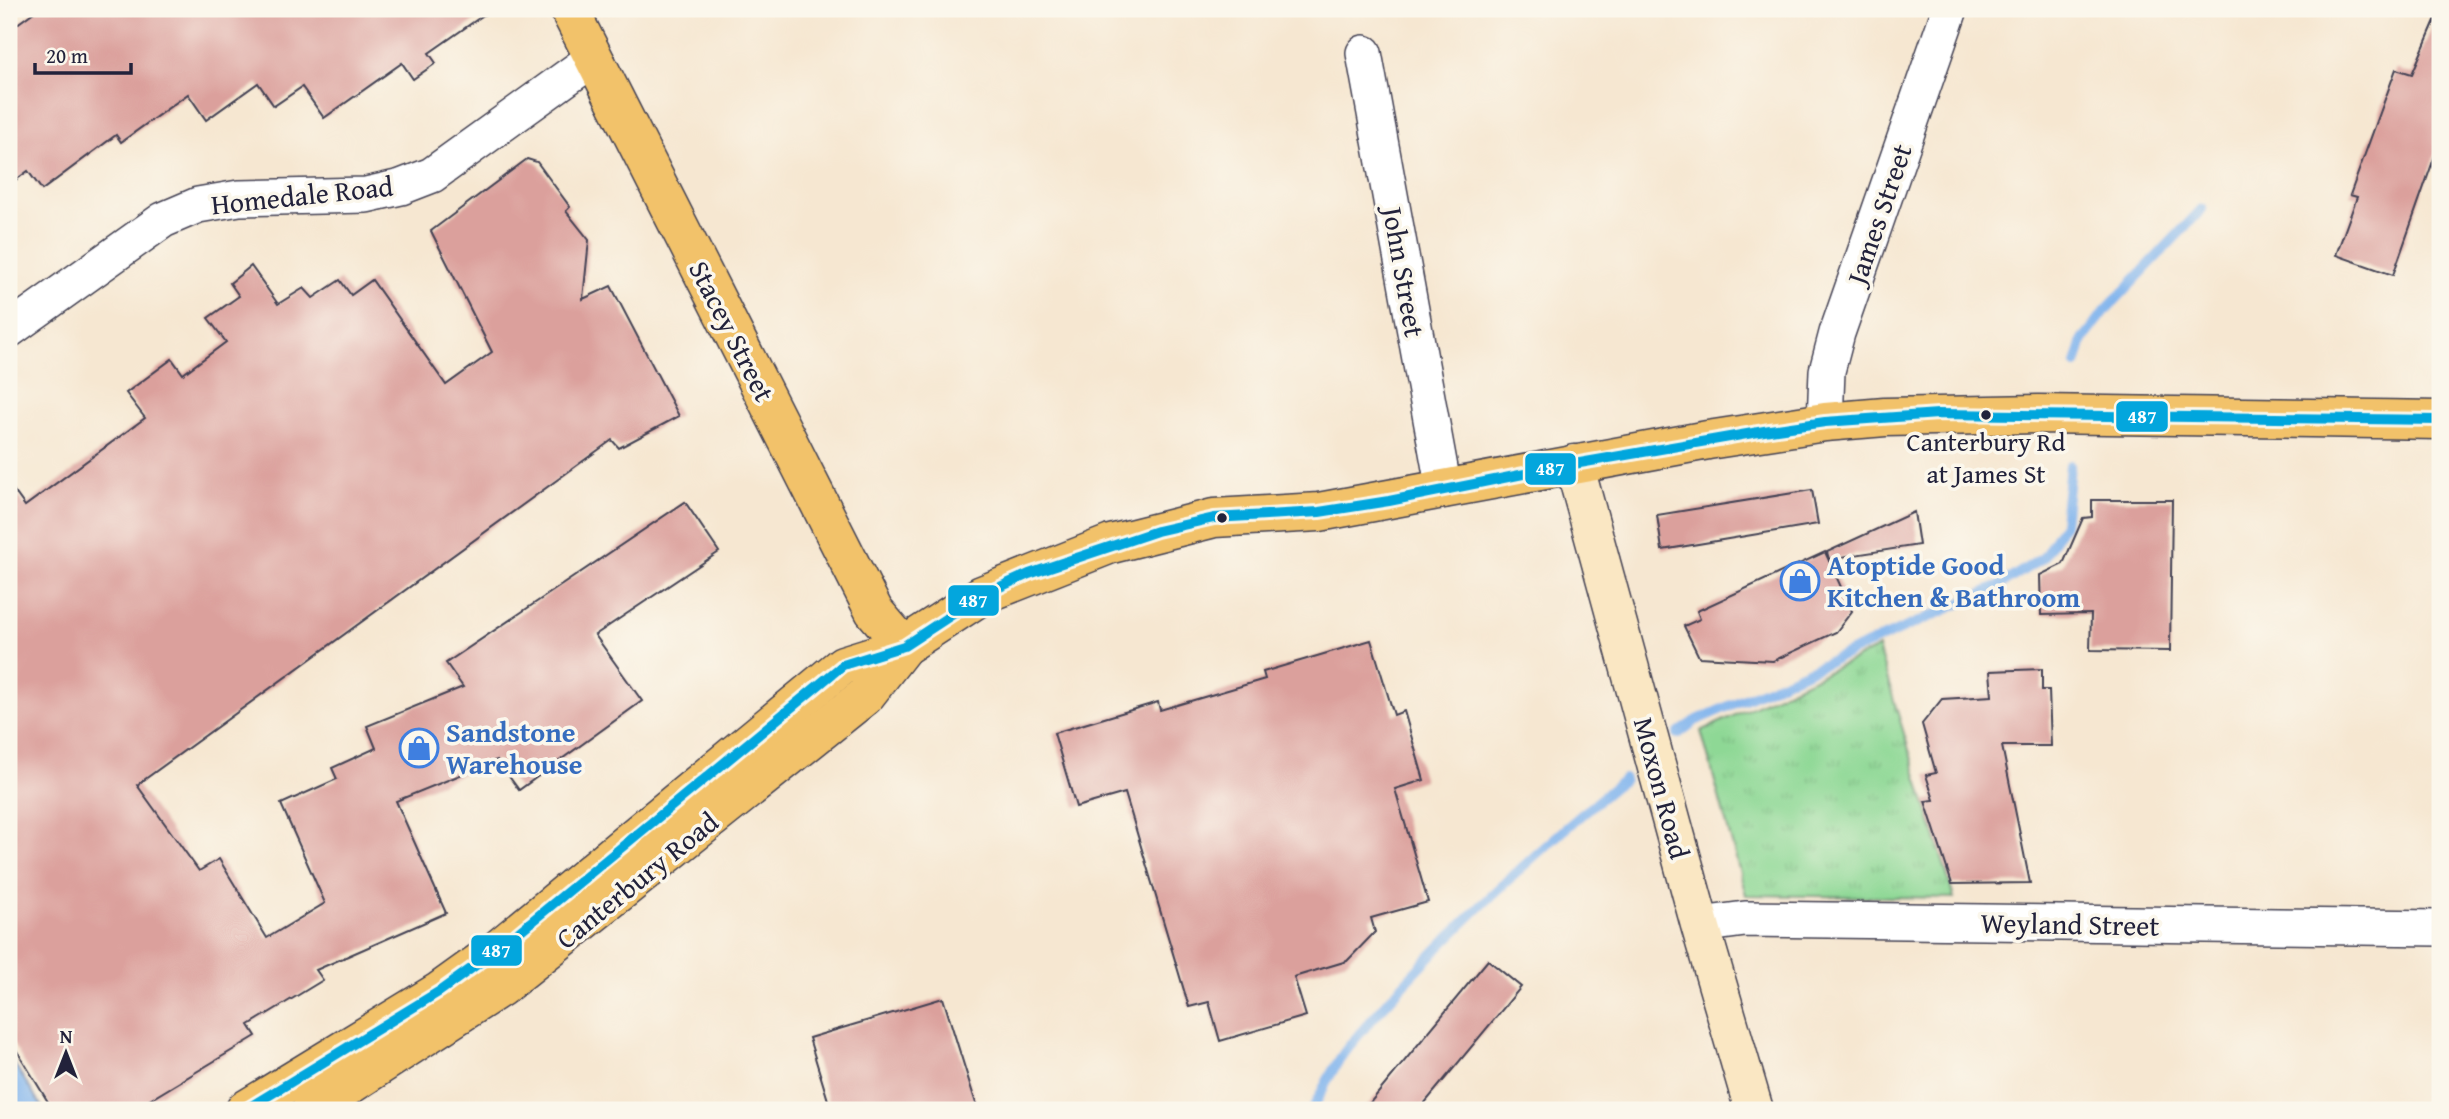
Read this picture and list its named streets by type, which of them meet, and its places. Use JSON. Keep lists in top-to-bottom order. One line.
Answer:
{"streets":{"highway":["Stacey Street","Canterbury Road"],"main road":["Moxon Road"],"street":["Homedale Road","James Street","John Street","Weyland Street"]},"crossings":[["Homedale Road","Stacey Street"],["James Street","Canterbury Road"],["John Street","Canterbury Road"],["Stacey Street","Canterbury Road"],["Moxon Road","Canterbury Road"],["Moxon Road","Weyland Street"]],"places":{"other":["Canterbury Rd at James St"],"shop":["Atoptide Good Kitchen & Bathroom","Sandstone Warehouse"]},"lines":["transit line 487"],"scale_bar":"20 m","north":"top"}
